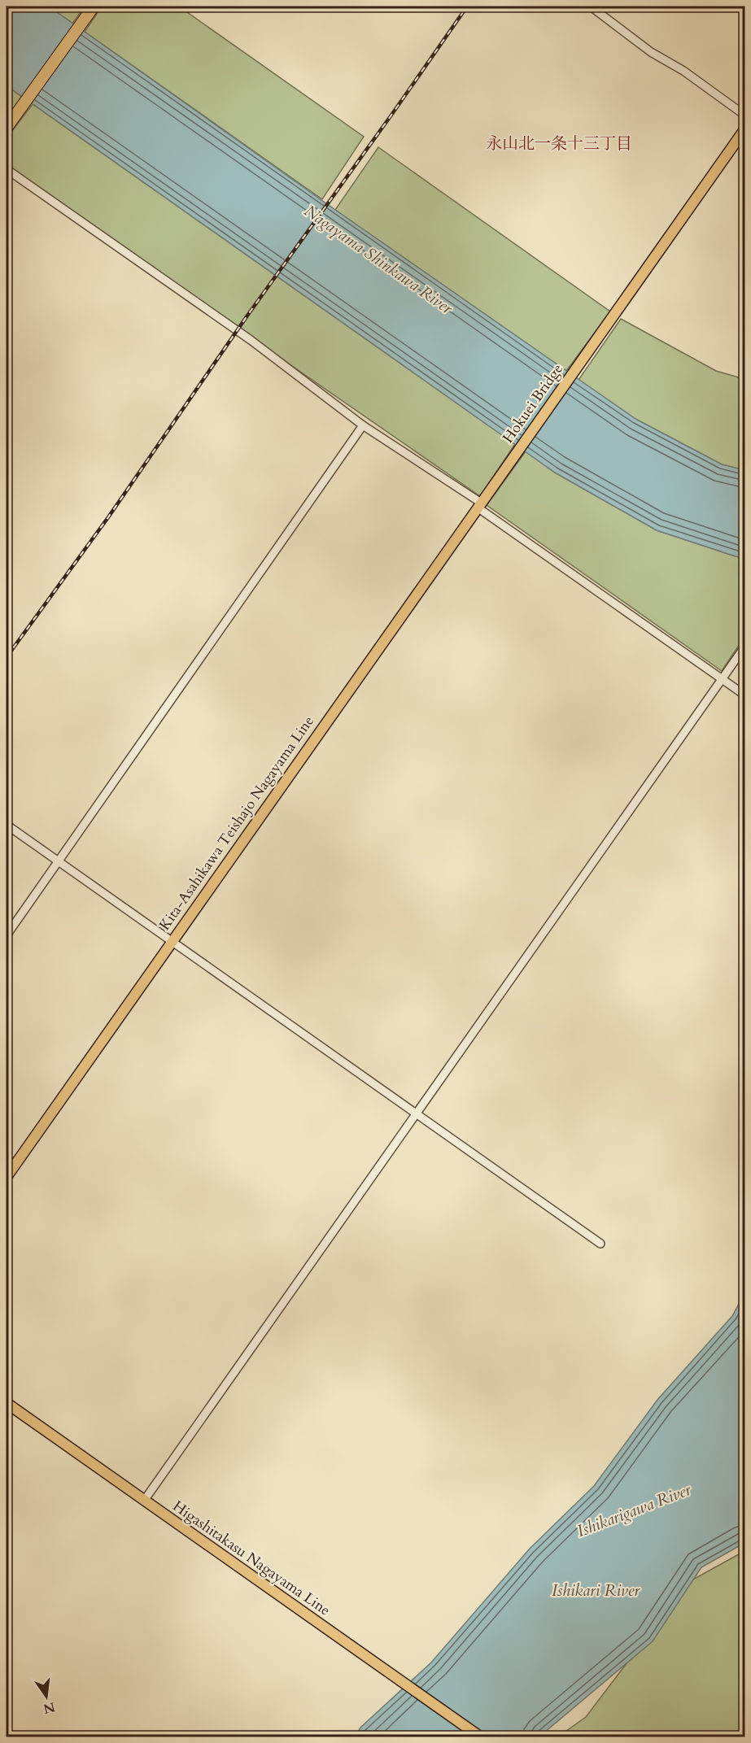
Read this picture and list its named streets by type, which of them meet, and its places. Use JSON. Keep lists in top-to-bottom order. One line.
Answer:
{"streets":{"main road":["Hokuei Bridge","Kita-Asahikawa Teishajo Nagayama Line","Higashitakasu Nagayama Line"]},"crossings":[["Hokuei Bridge","Kita-Asahikawa Teishajo Nagayama Line"]],"districts":["永山北一条十三丁目"],"water":["Nagayama Shinkawa River","Ishikarigawa River","Ishikari River"],"north":"bottom"}
